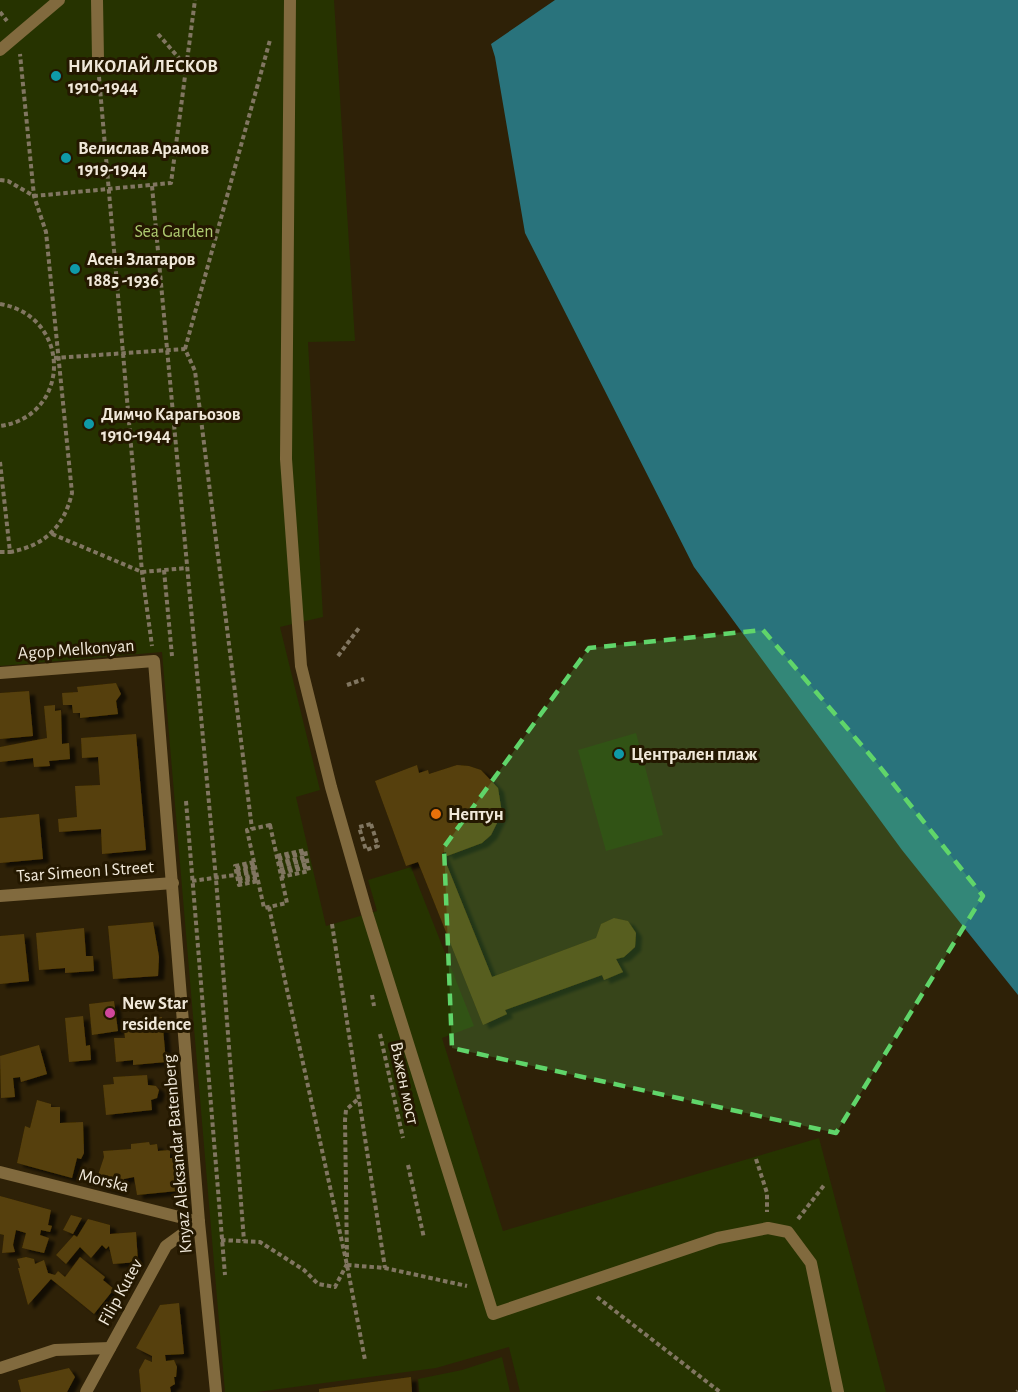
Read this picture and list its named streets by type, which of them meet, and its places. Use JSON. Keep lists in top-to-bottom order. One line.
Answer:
{"streets":{"street":["Agop Melkonyan","Tsar Simeon I Street","Knyaz Aleksandar Batenberg","Morska","Filip Kutev"],"path":["Въжен мост"]},"crossings":[["Agop Melkonyan","Knyaz Aleksandar Batenberg"],["Tsar Simeon I Street","Knyaz Aleksandar Batenberg"],["Knyaz Aleksandar Batenberg","Morska"],["Knyaz Aleksandar Batenberg","Filip Kutev"],["Morska","Filip Kutev"]],"parks":["Sea Garden"],"places":["НИКОЛАЙ ЛЕСКОВ 1910-1944","Велислав Арамов 1919-1944","Асен Златаров 1885 -1936","Димчо Карагьозов 1910-1944","Централен плаж","Нептун","New Star residence"]}
